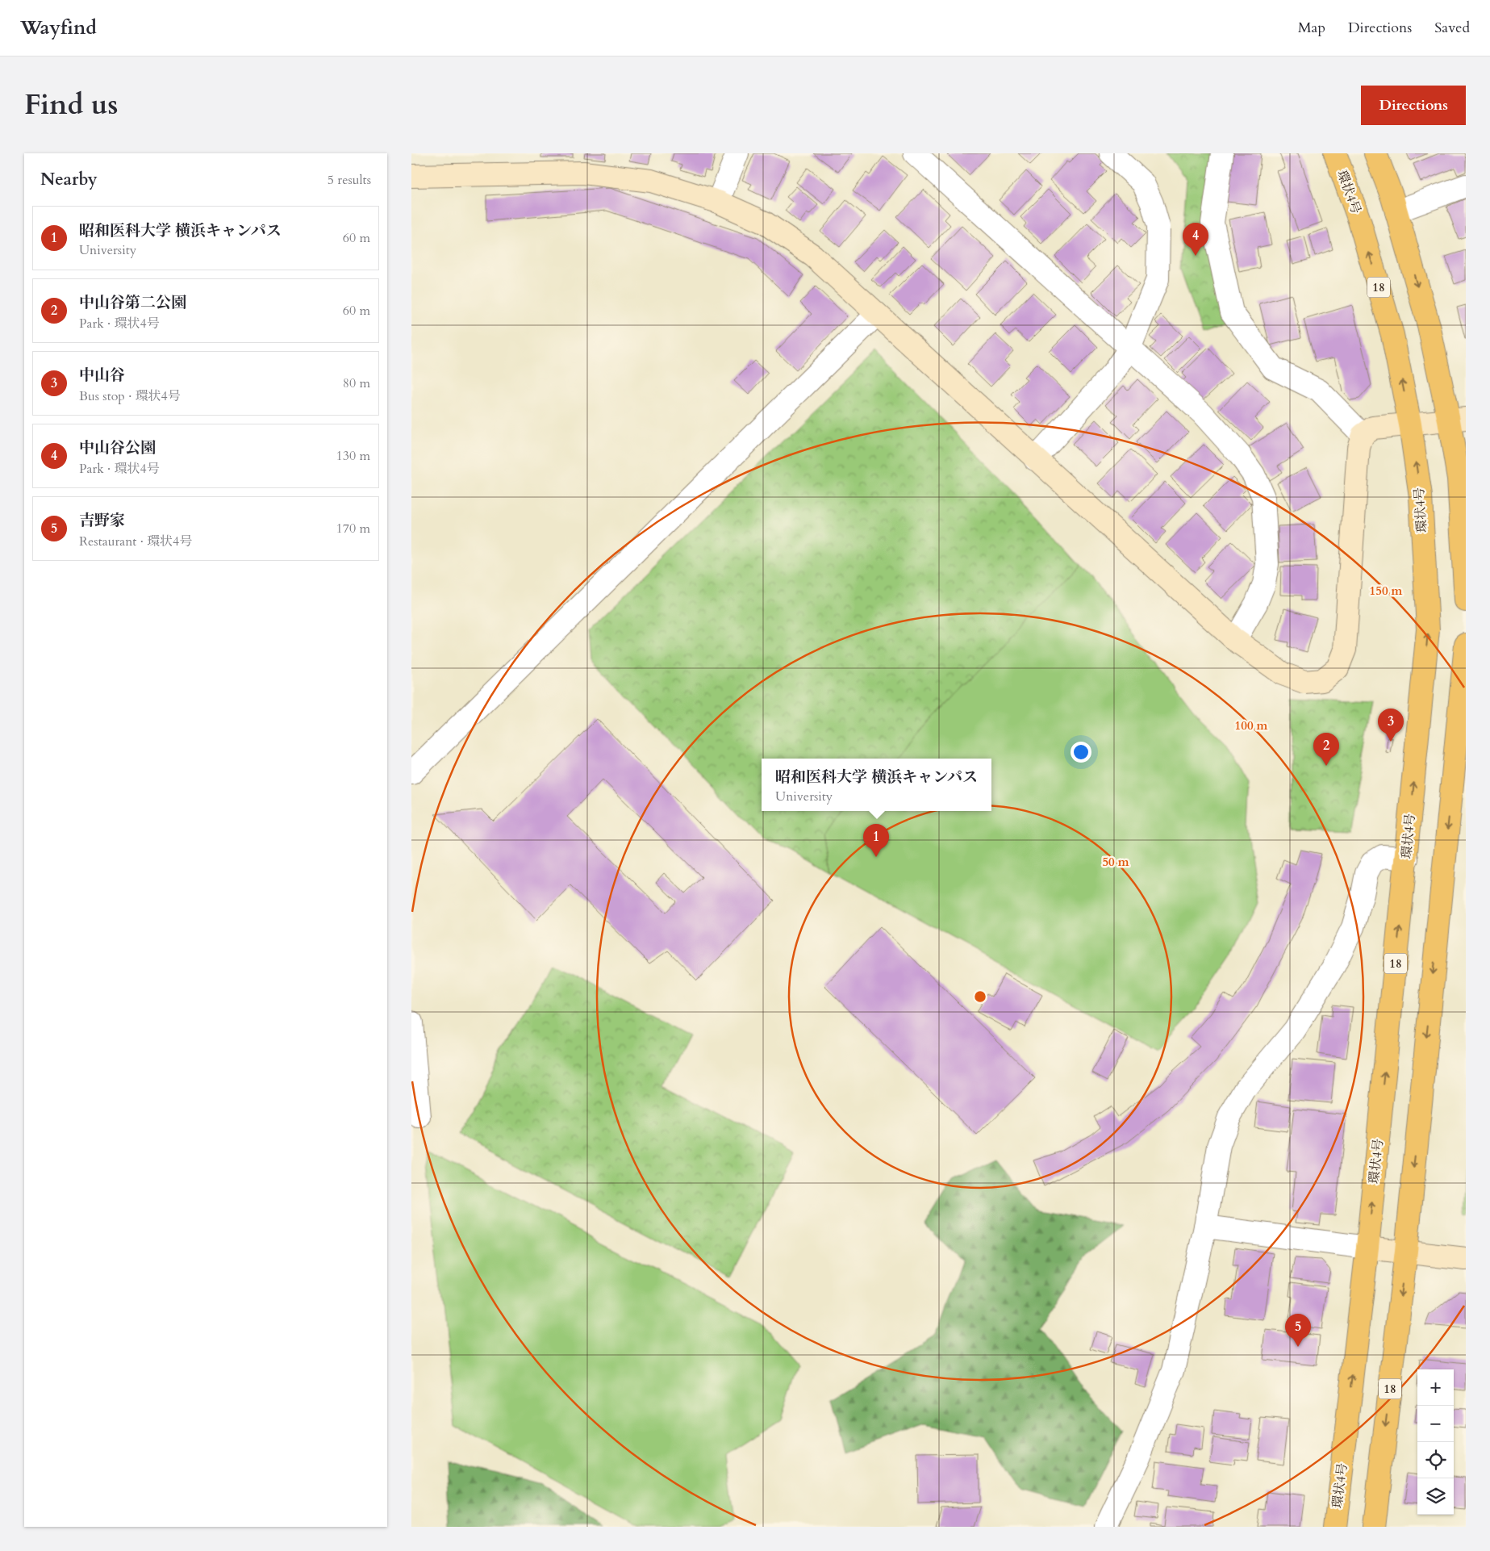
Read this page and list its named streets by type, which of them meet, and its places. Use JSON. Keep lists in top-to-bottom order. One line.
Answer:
{"streets":{"main road":["環状4号","18"]},"page":{"header":"Wayfind","nav":["Map","Directions","Saved"],"title":"Find us","buttons":"Directions","heading":["Nearby","5 results"],"list":[{"mark":"1","name":"昭和医科大学 横浜キャンパス","note":"University","value":"60 m"},{"mark":"2","name":"中山谷第二公園","note":"Park · 環状4号","value":"60 m"},{"mark":"3","name":"中山谷","note":"Bus stop · 環状4号","value":"80 m"},{"mark":"4","name":"中山谷公園","note":"Park · 環状4号","value":"130 m"},{"mark":"5","name":"吉野家","note":"Restaurant · 環状4号","value":"170 m"}],"pins":["4","3","2","1","5"],"popup":["昭和医科大学 横浜キャンパス","University"],"map_buttons":["+","−"]},"rings":["150 m","100 m","50 m"]}
